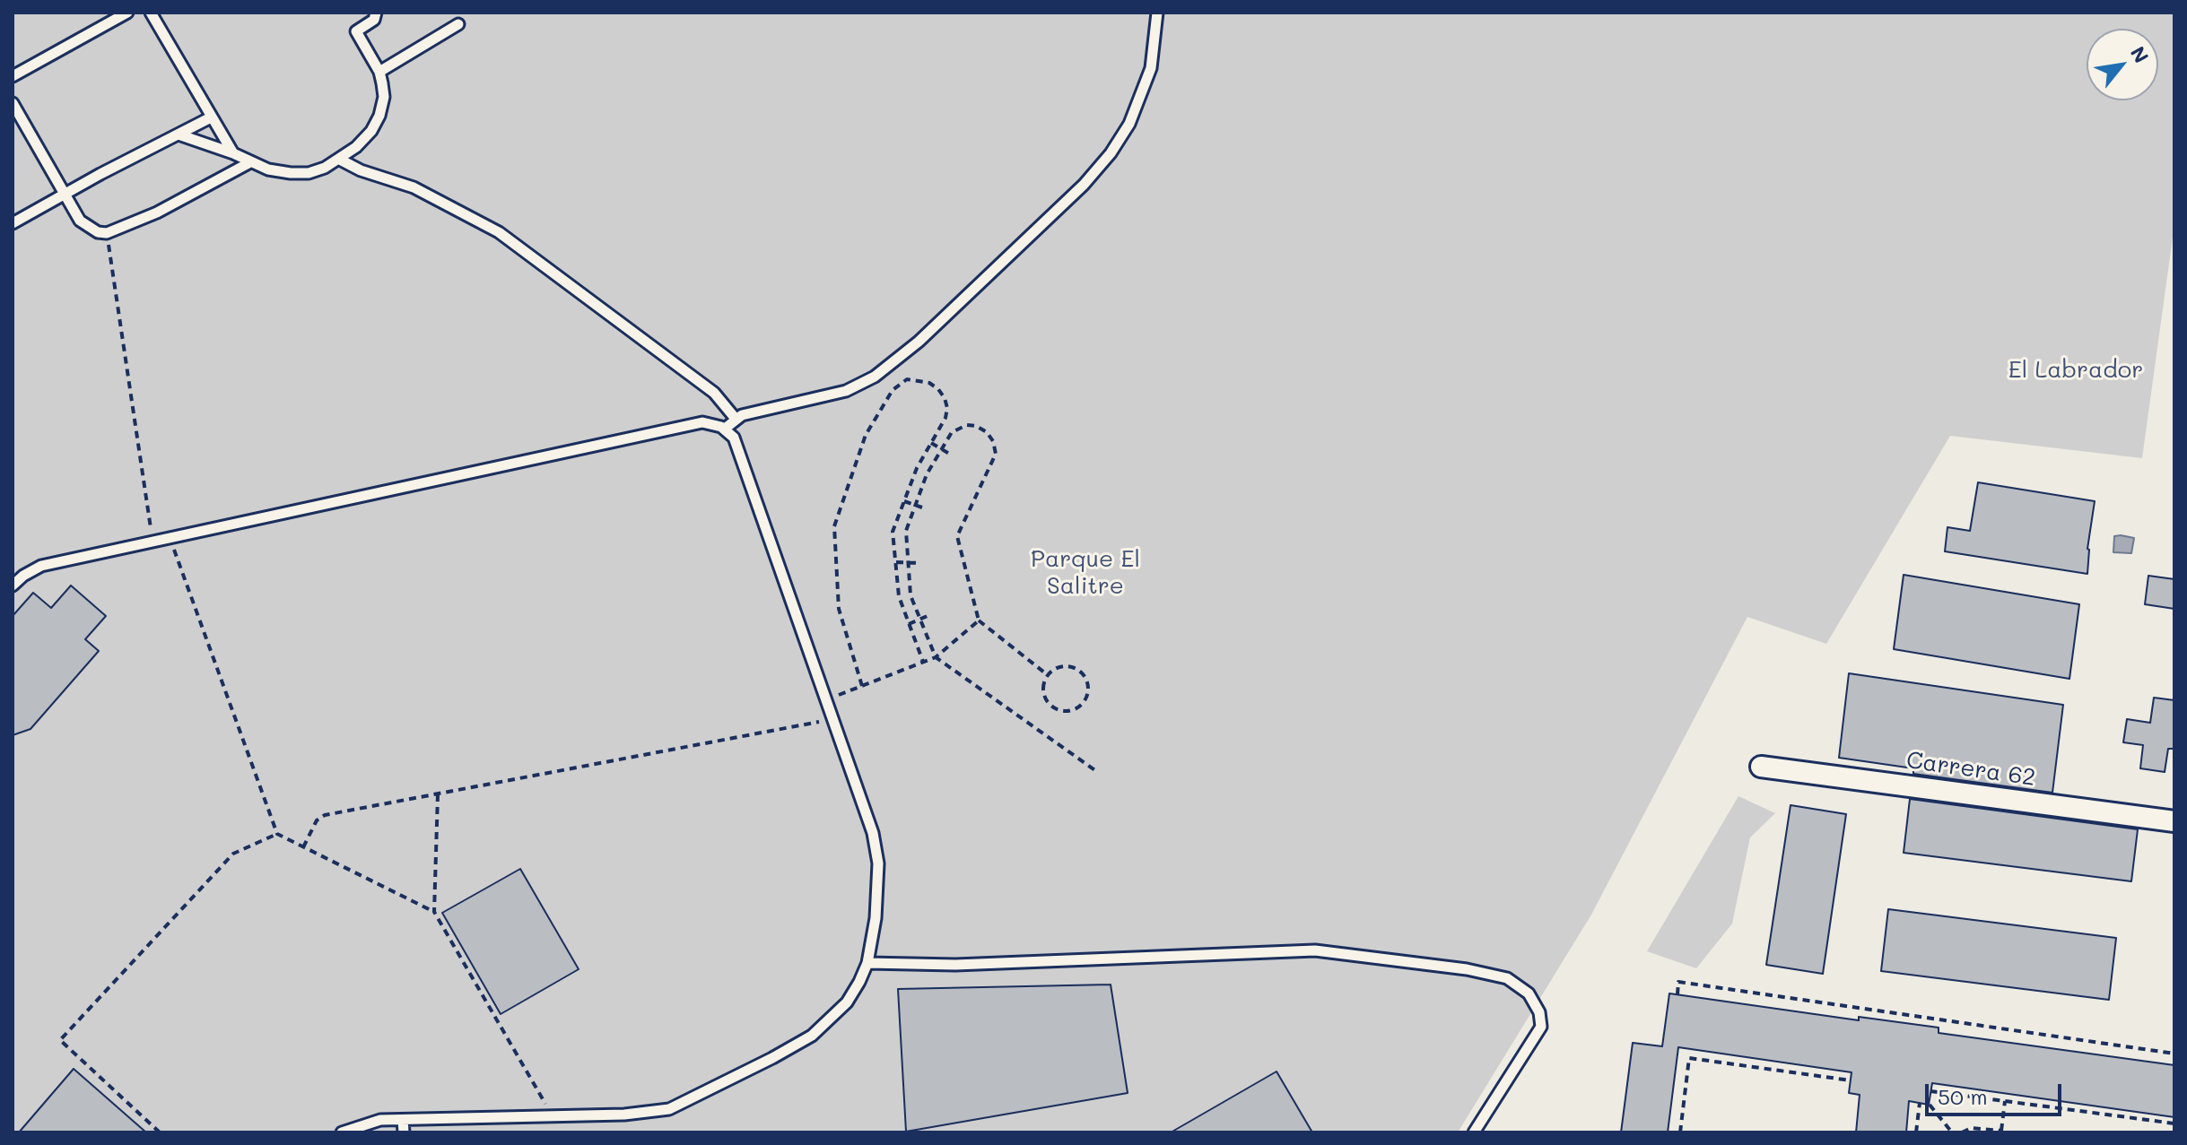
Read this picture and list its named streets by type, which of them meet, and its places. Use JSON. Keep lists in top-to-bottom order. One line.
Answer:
{"streets":{"street":["Carrera 62"]},"parks":["El Labrador","Parque El Salitre"],"scale_bar":"50 m","north":"top right"}
